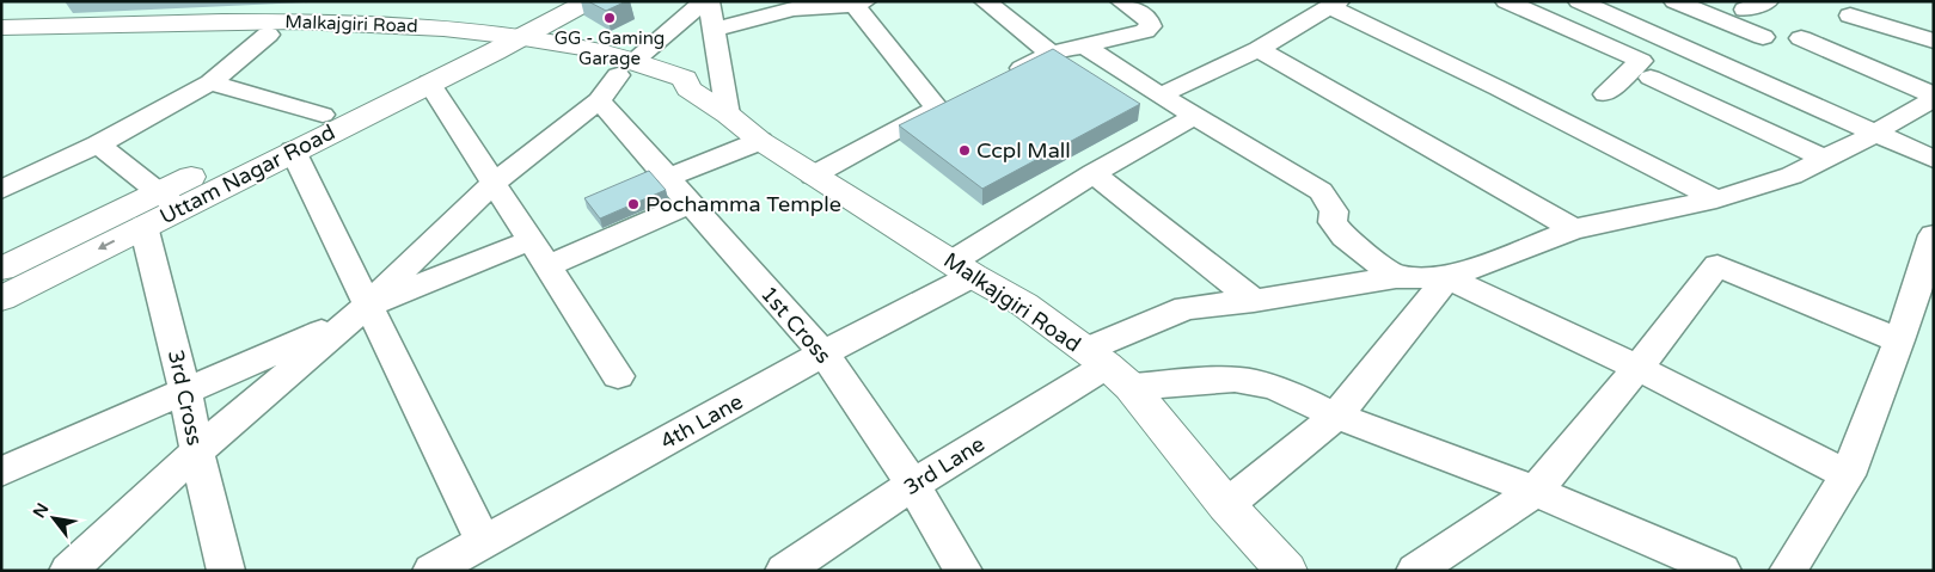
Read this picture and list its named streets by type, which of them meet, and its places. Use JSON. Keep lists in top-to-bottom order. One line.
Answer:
{"streets":{"main road":["Malkajgiri Road","Uttam Nagar Road"],"street":["1st Cross","3rd Cross","4th Lane","3rd Lane"]},"crossings":[["Malkajgiri Road","Uttam Nagar Road"],["Malkajgiri Road","4th Lane"],["Malkajgiri Road","3rd Lane"],["Uttam Nagar Road","3rd Cross"],["1st Cross","4th Lane"],["1st Cross","3rd Lane"]],"places":["GG - Gaming Garage","Ccpl Mall","Pochamma Temple"],"north":"top left"}
